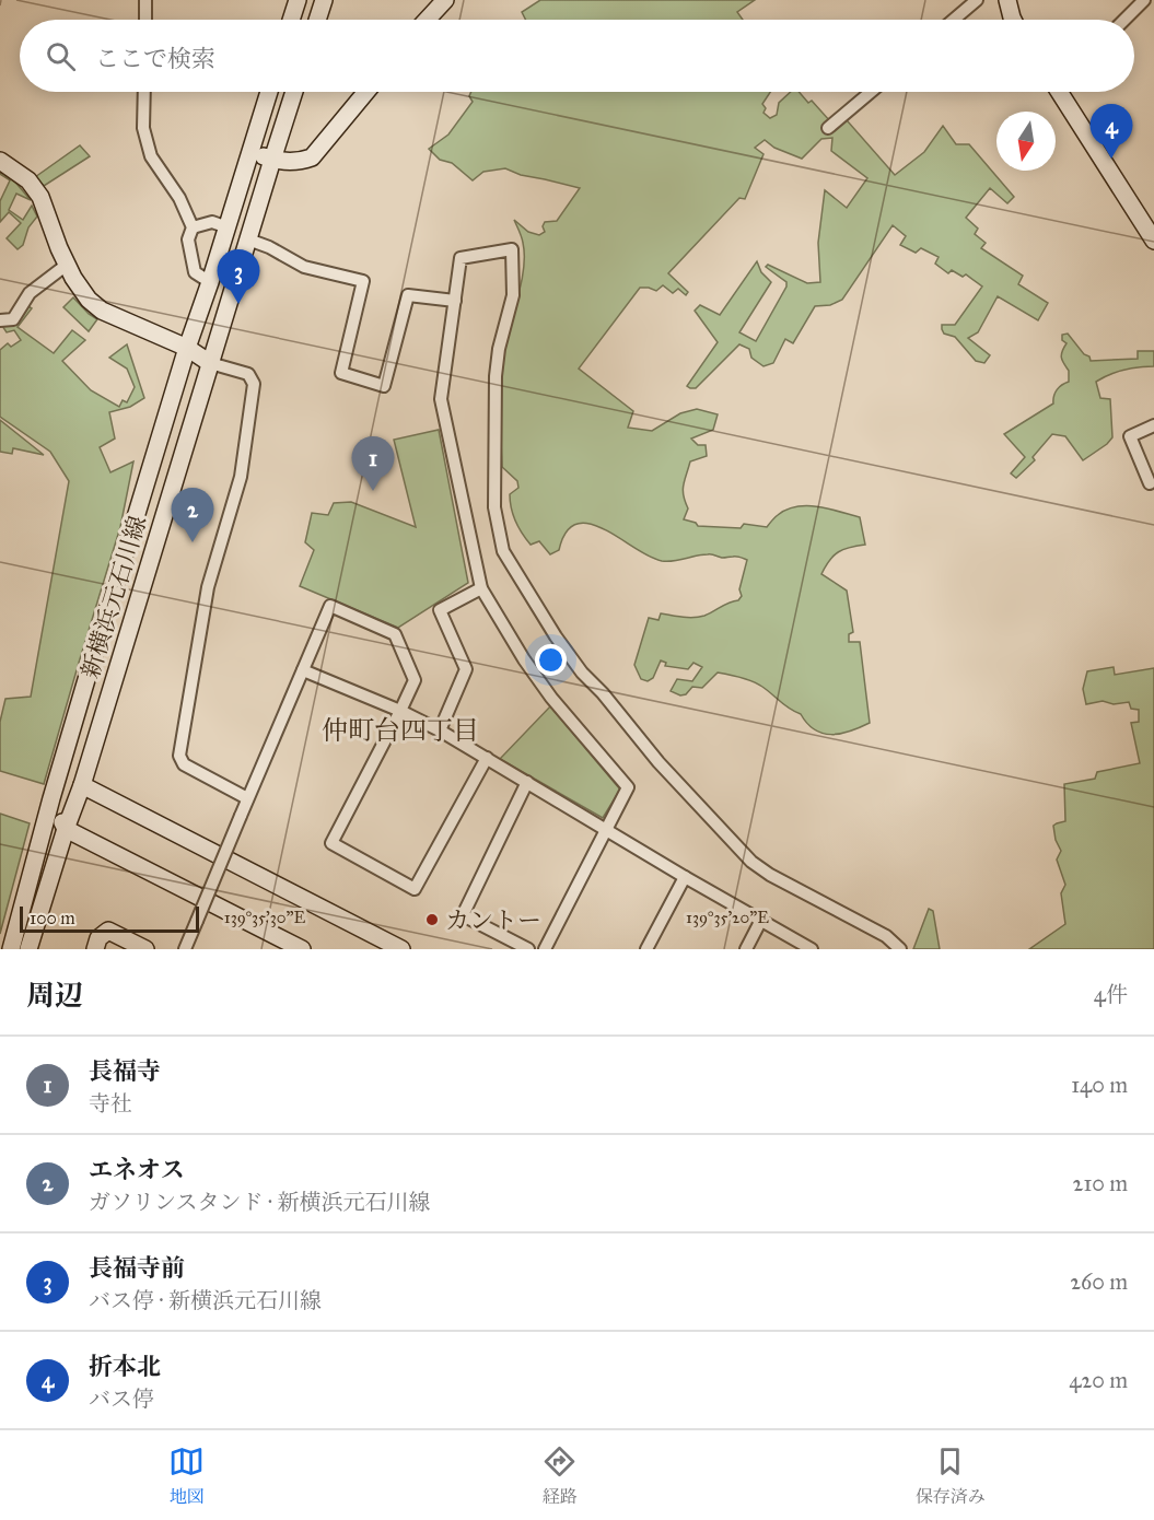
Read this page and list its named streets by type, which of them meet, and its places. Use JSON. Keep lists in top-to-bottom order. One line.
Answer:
{"streets":{"street":["新横浜元石川線"]},"districts":["仲町台四丁目"],"places":["カントー"],"scale_bar":"100 m","north":"bottom","page":{"search":"ここで検索","pins":["4","3","1","2"],"scale":"100 m","heading":["周辺","4件"],"list":[{"mark":"1","name":"長福寺","note":"寺社","value":"140 m"},{"mark":"2","name":"エネオス","note":"ガソリンスタンド · 新横浜元石川線","value":"210 m"},{"mark":"3","name":"長福寺前","note":"バス停 · 新横浜元石川線","value":"260 m"},{"mark":"4","name":"折本北","note":"バス停","value":"420 m"}],"nav":["地図","経路","保存済み"]},"coordinates":["139°35'30\"E","139°35'20\"E"]}
